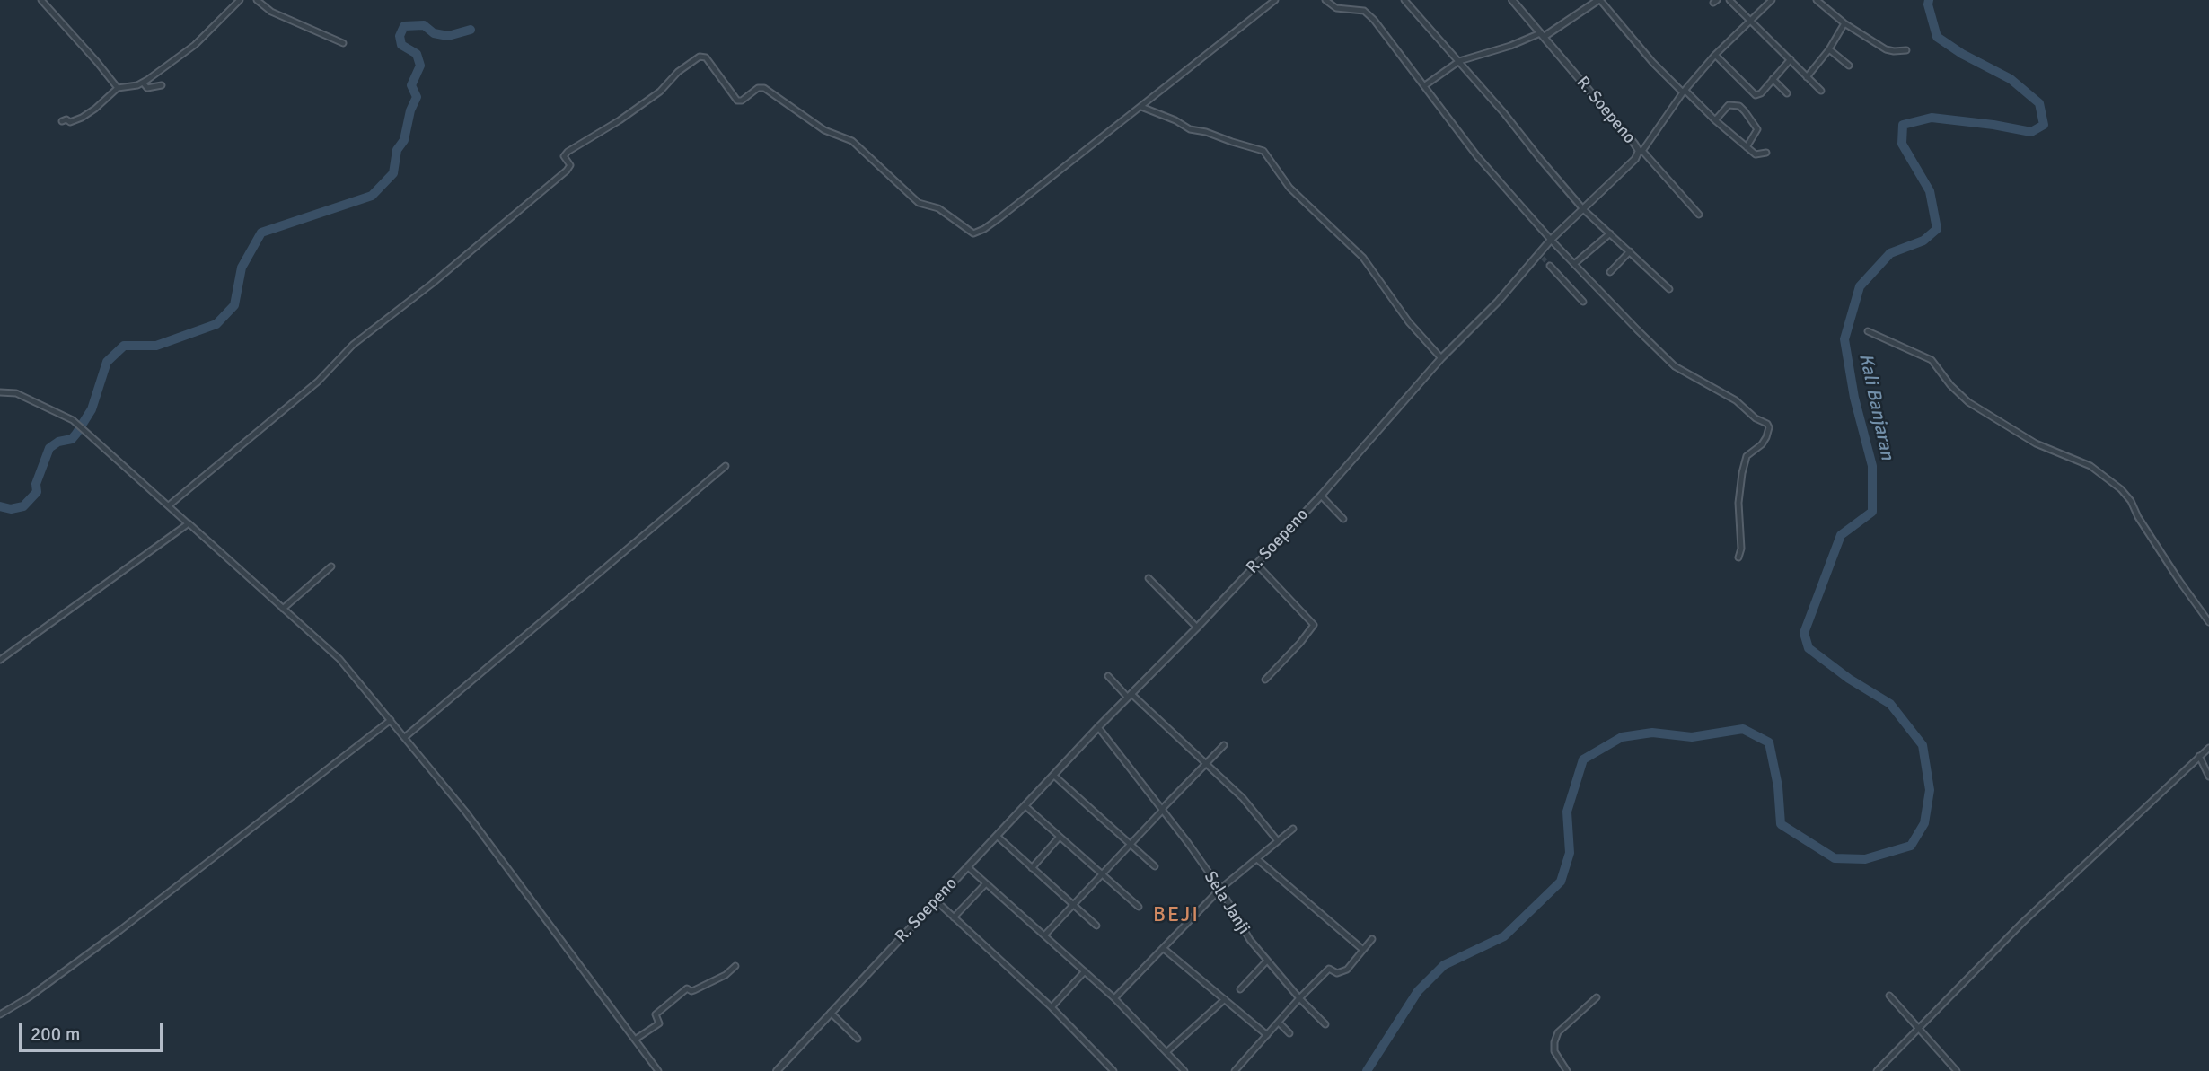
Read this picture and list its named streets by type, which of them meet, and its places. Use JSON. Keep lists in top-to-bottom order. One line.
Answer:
{"streets":{"street":["R. Soepeno","Sela Janji"]},"crossings":[["R. Soepeno","Sela Janji"]],"districts":["BEJI"],"water":["Kali Banjaran"],"scale_bar":"200 m"}
